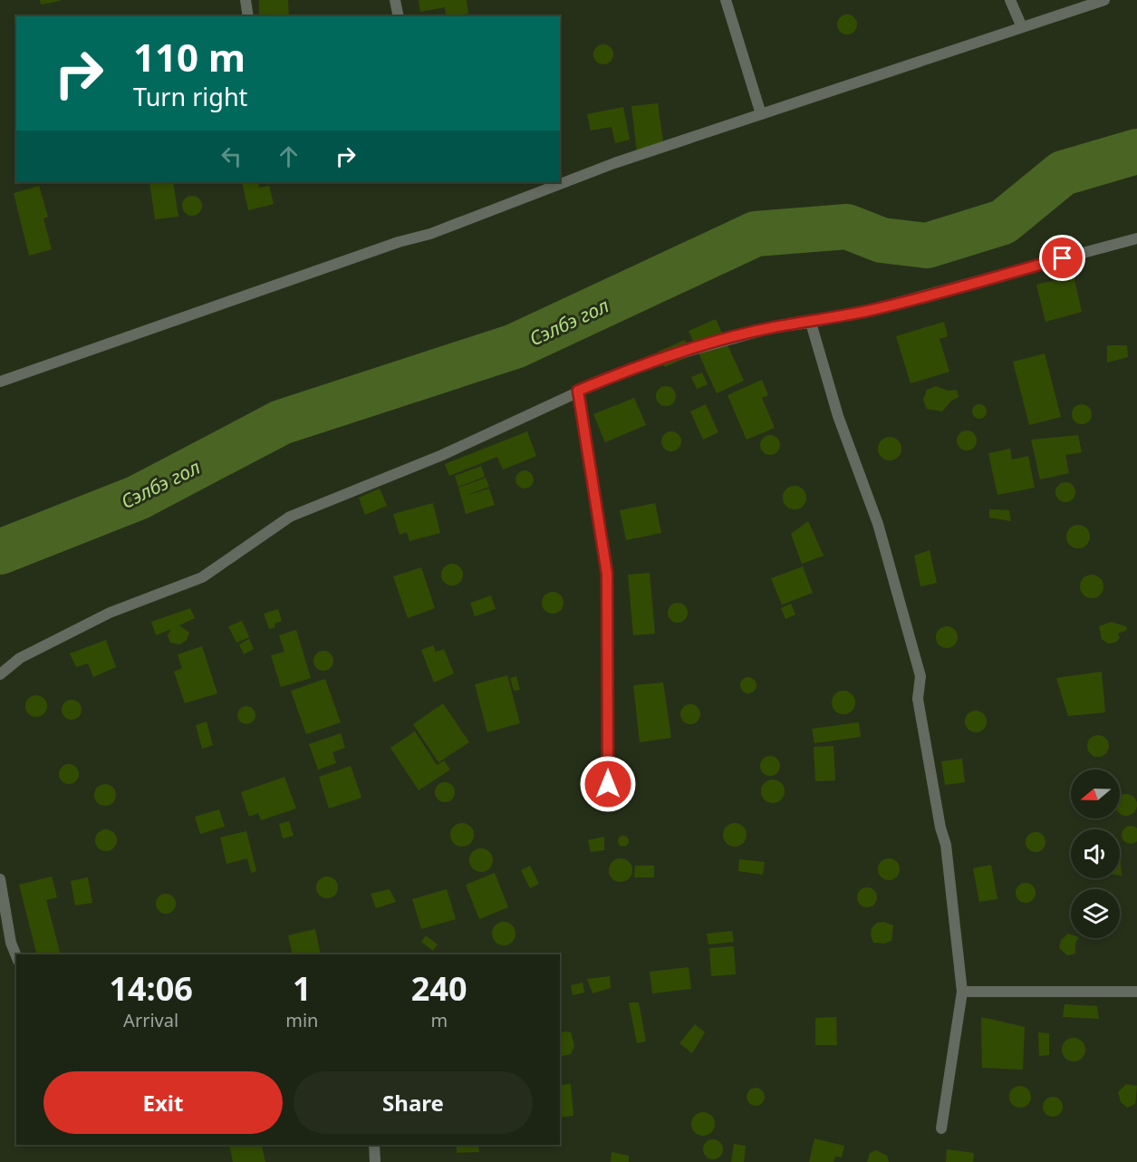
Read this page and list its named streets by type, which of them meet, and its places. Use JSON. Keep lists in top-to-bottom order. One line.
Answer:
{"water":["Сэлбэ гол"],"north":"left","page":{"turn":["110 m","Turn right"],"eta":["14:06","Arrival","1","min","240","m"],"buttons":["Exit","Share"]}}
